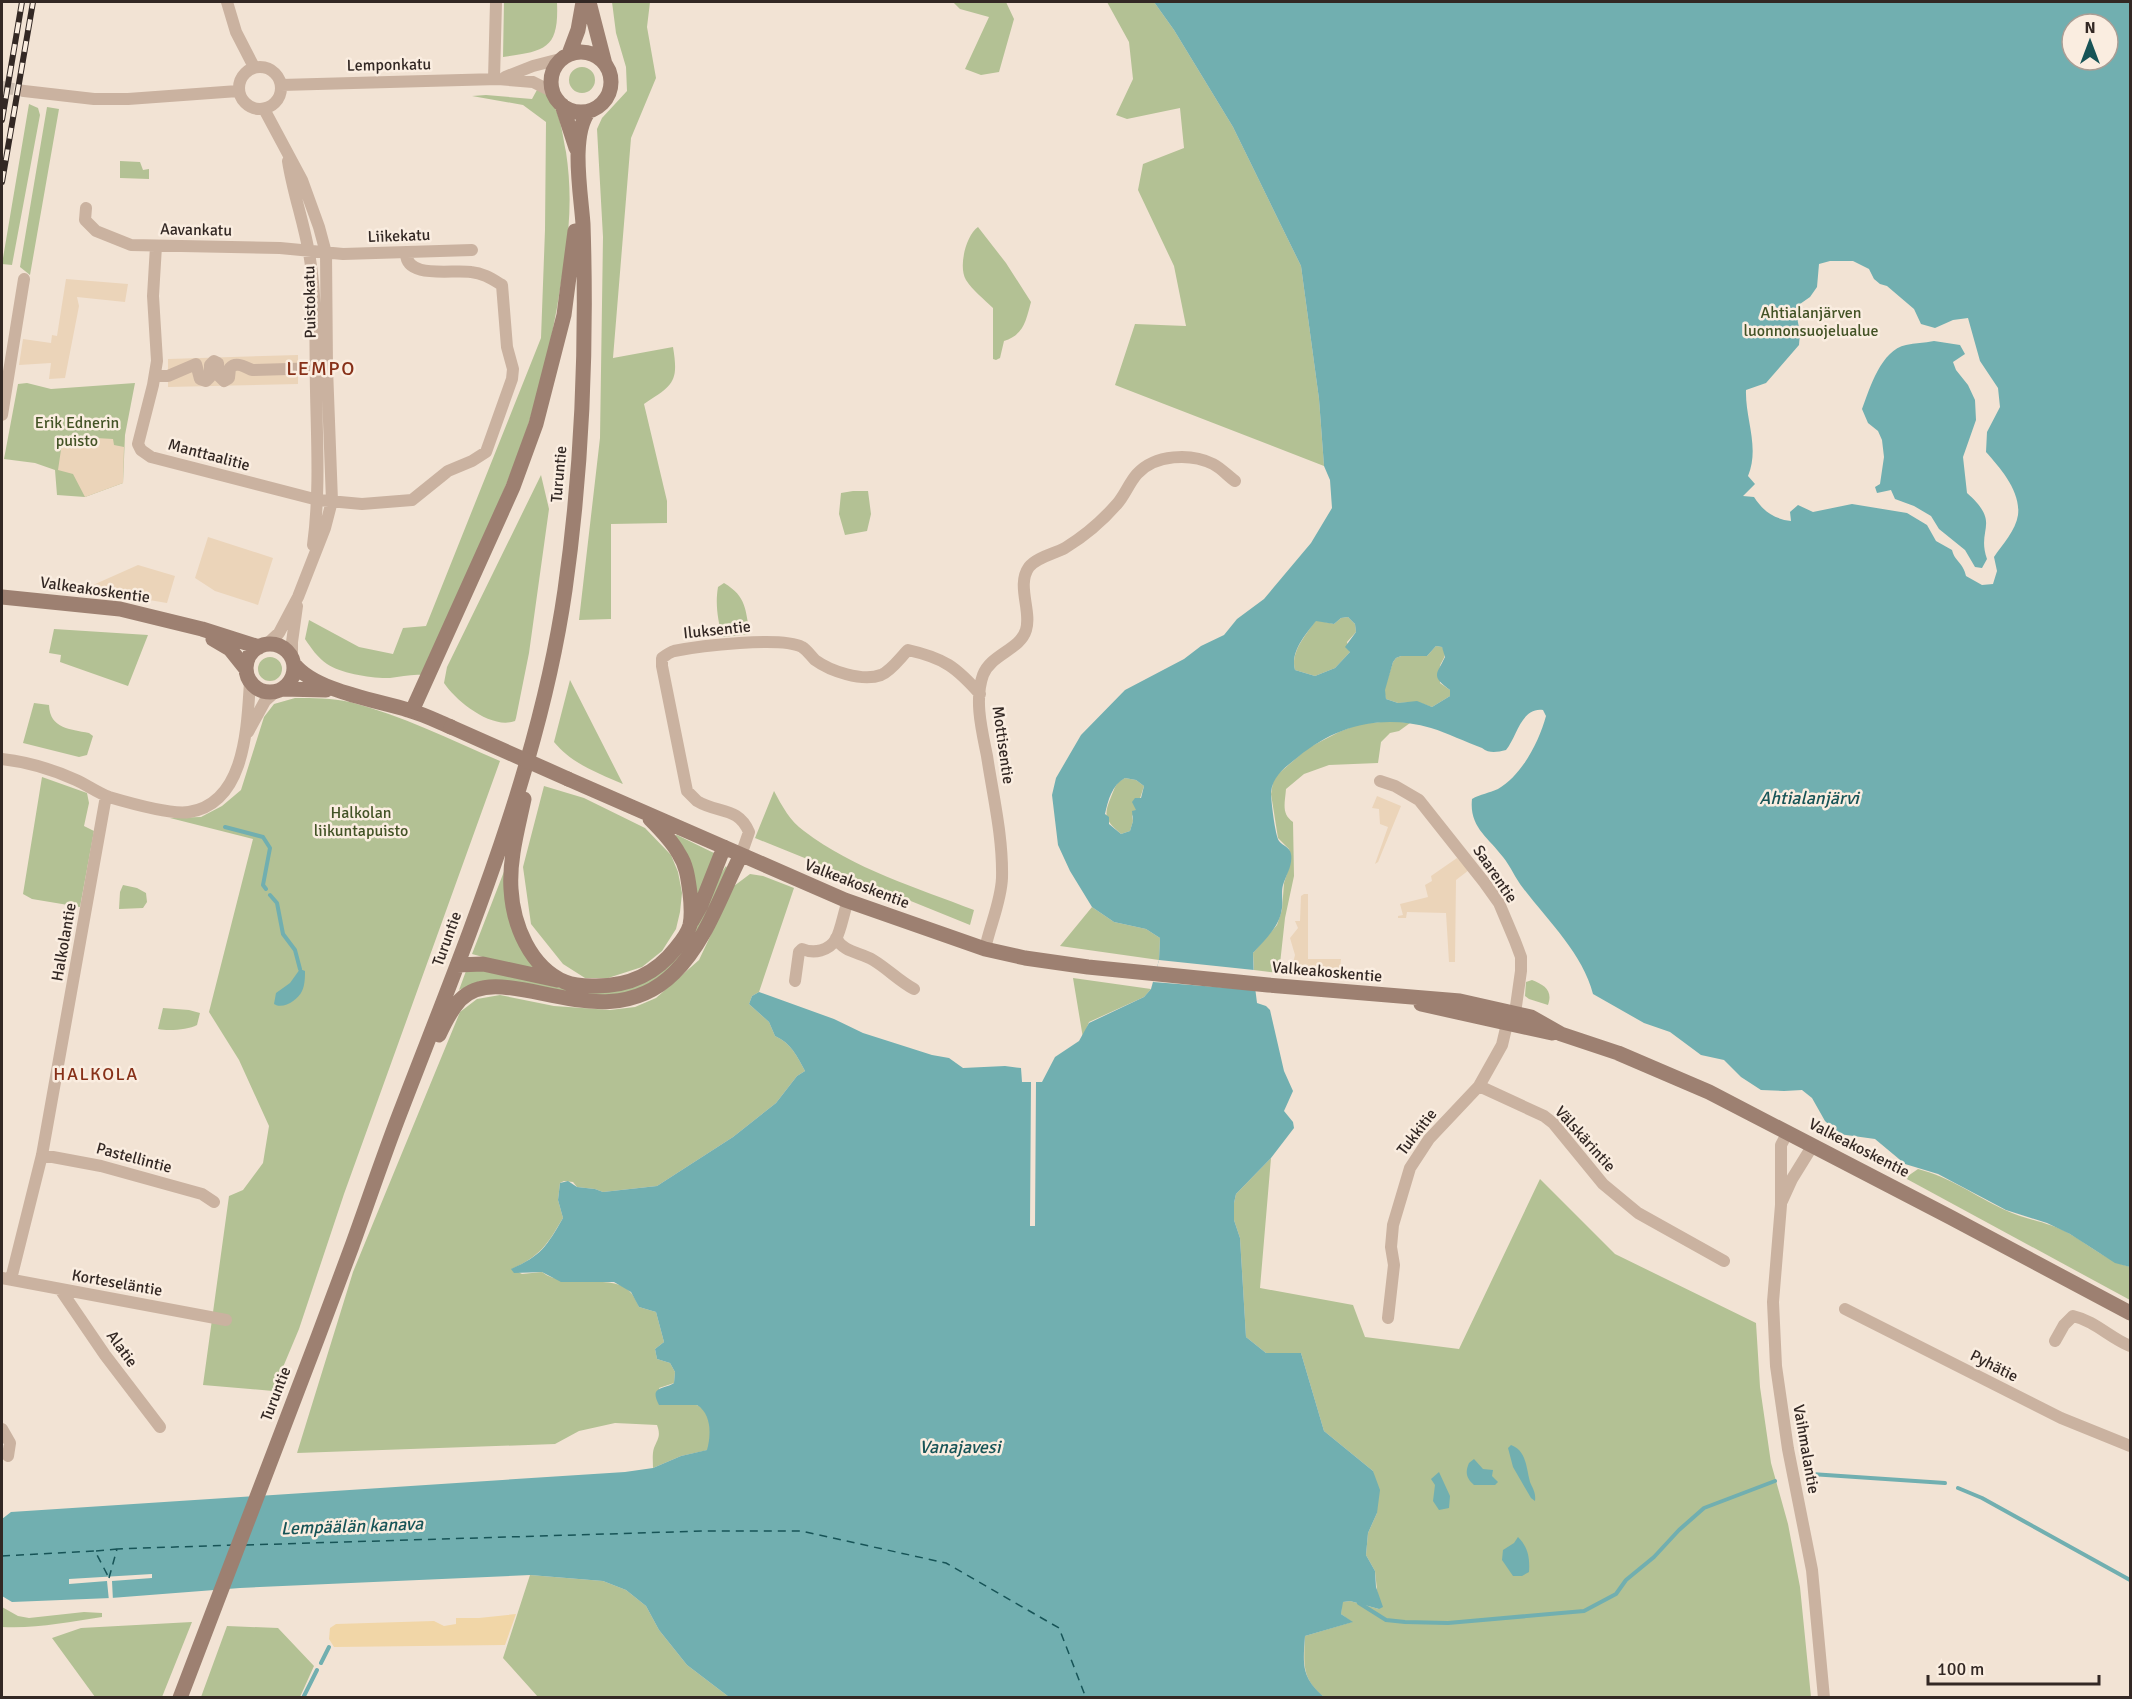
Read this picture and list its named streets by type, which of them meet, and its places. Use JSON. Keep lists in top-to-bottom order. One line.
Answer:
{"streets":{"main road":["Turuntie","Valkeakoskentie"],"street":["Lemponkatu","Aavankatu","Liikekatu","Puistokatu","Manttaalitie","Iluksentie","Mottisentie","Saarentie","Halkolantie","Tukkitie","Välskärintie","Pastellintie","Korteseläntie","Alatie","Pyhätie","Vaihmalantie"]},"crossings":[["Lemponkatu","Puistokatu"],["Lemponkatu","Turuntie"],["Aavankatu","Liikekatu"],["Aavankatu","Puistokatu"],["Aavankatu","Manttaalitie"],["Liikekatu","Puistokatu"],["Liikekatu","Manttaalitie"],["Puistokatu","Manttaalitie"],["Puistokatu","Valkeakoskentie"],["Valkeakoskentie","Iluksentie"],["Valkeakoskentie","Mottisentie"],["Valkeakoskentie","Saarentie"],["Valkeakoskentie","Tukkitie"],["Valkeakoskentie","Vaihmalantie"],["Iluksentie","Mottisentie"],["Saarentie","Tukkitie"],["Halkolantie","Pastellintie"],["Halkolantie","Korteseläntie"],["Tukkitie","Välskärintie"],["Korteseläntie","Alatie"]],"districts":["LEMPO","HALKOLA"],"water":["Ahtialanjärvi","Vanajavesi","Lempäälän kanava"],"parks":["Ahtialanjärven luonnonsuojelualue","Erik Ednerin puisto","Halkolan liikuntapuisto"],"scale_bar":"100 m","north":"top"}
